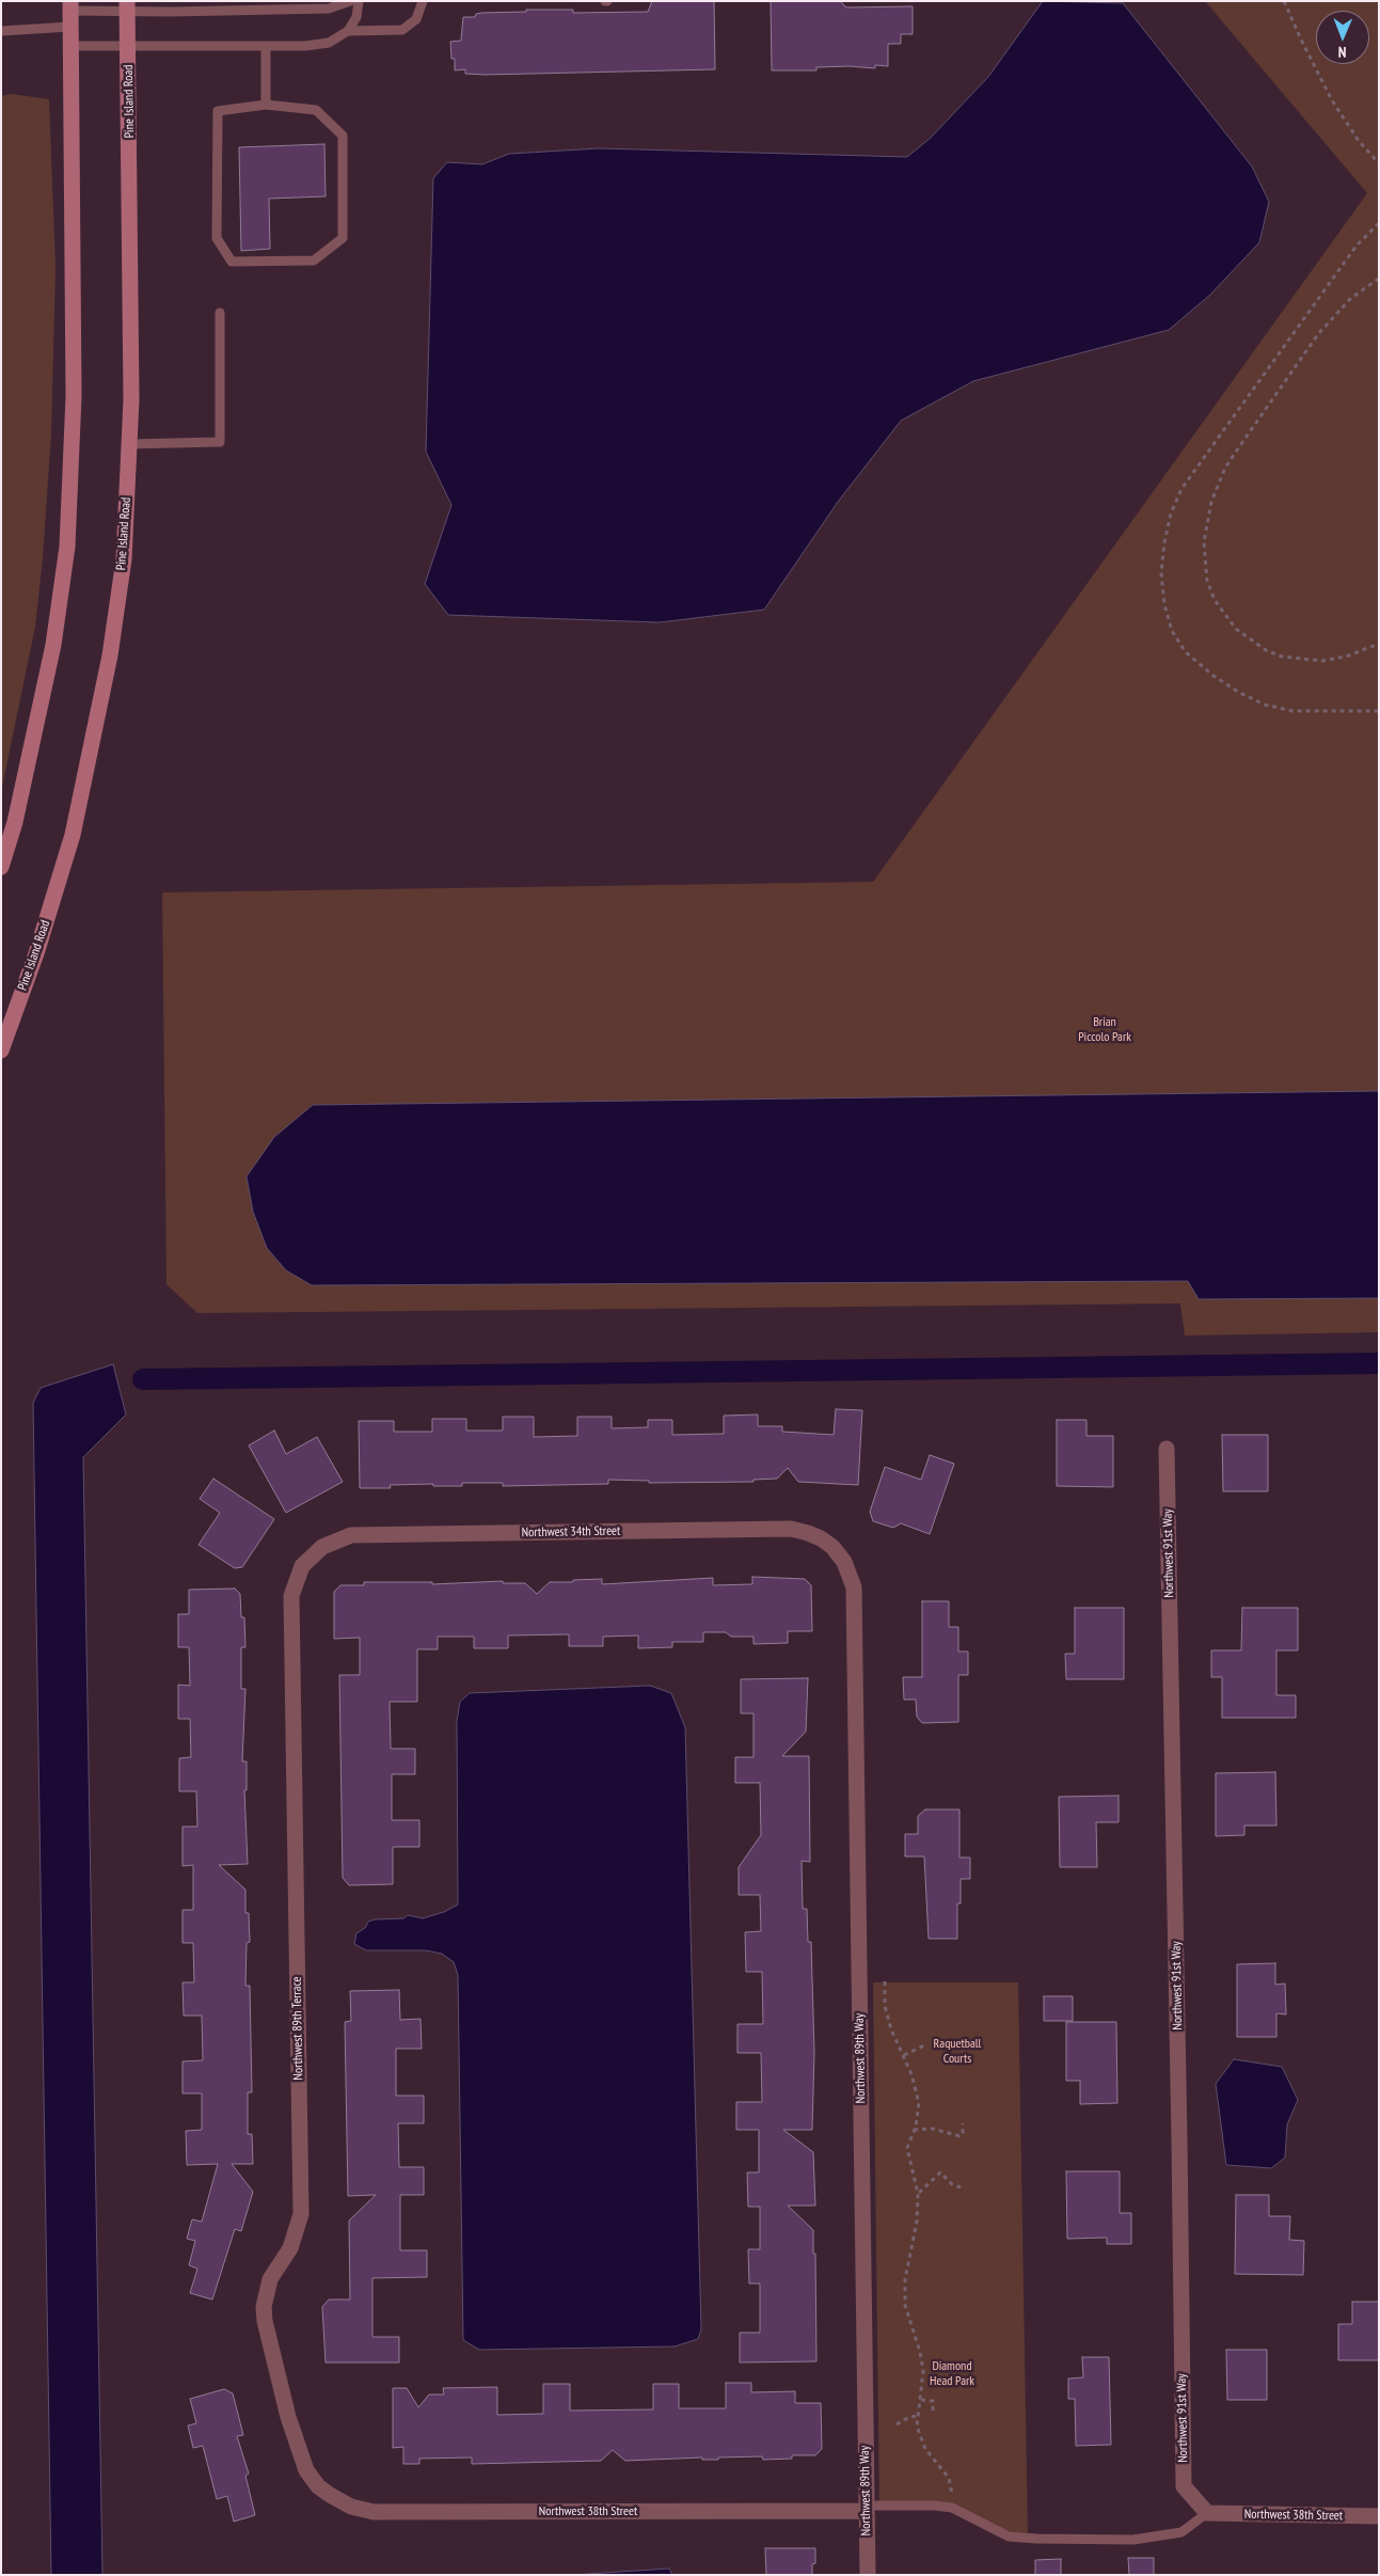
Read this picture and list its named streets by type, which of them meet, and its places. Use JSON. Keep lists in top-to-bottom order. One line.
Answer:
{"streets":{"main road":["Pine Island Road"],"street":["Northwest 34th Street","Northwest 91st Way","Northwest 89th Terrace","Northwest 89th Way","Northwest 38th Street"]},"crossings":[["Northwest 34th Street","Northwest 89th Terrace"],["Northwest 34th Street","Northwest 89th Way"],["Northwest 91st Way","Northwest 38th Street"],["Northwest 89th Terrace","Northwest 38th Street"],["Northwest 89th Way","Northwest 38th Street"]],"parks":["Brian Piccolo Park","Raquetball Courts","Diamond Head Park"],"north":"bottom"}
